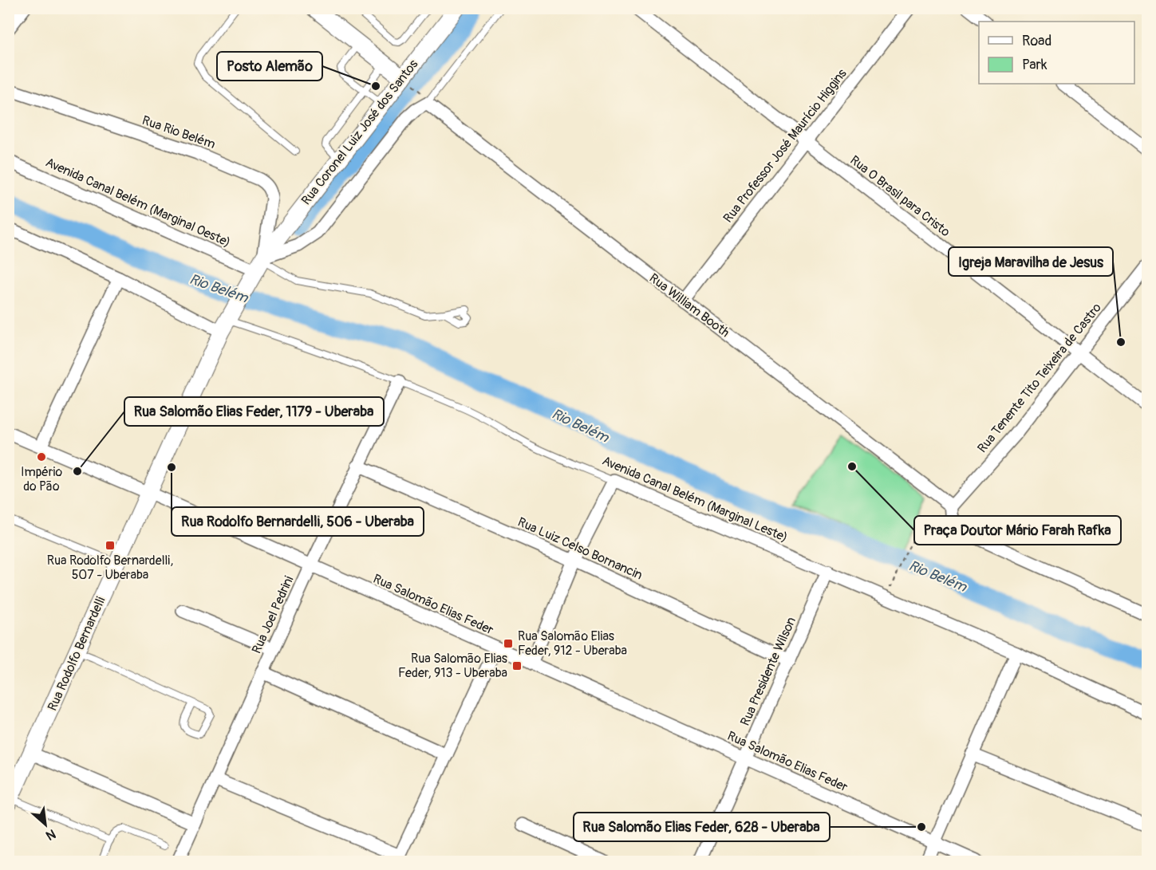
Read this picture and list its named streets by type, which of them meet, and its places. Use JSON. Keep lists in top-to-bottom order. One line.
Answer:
{"streets":{"street":["Rua Rio Belém","Rua Coronel Luiz José dos Santos","Rua Professor José Maurício Higgins","Rua O Brasil para Cristo","Avenida Canal Belém (Marginal Oeste)","Rua William Booth","Rua Tenente Tito Teixeira de Castro","Avenida Canal Belém (Marginal Leste)","Rua Luiz Celso Bornancin","Rua Salomão Elias Feder","Rua Joel Pedrini","Rua Rodolfo Bernardelli","Rua Presidente Wilson"]},"crossings":[["Rua Rio Belém","Rua Coronel Luiz José dos Santos"],["Rua Rio Belém","Avenida Canal Belém (Marginal Oeste)"],["Rua Coronel Luiz José dos Santos","Avenida Canal Belém (Marginal Oeste)"],["Rua Coronel Luiz José dos Santos","Avenida Canal Belém (Marginal Leste)"],["Rua Coronel Luiz José dos Santos","Rua Rodolfo Bernardelli"],["Rua Professor José Maurício Higgins","Rua O Brasil para Cristo"],["Rua Professor José Maurício Higgins","Rua William Booth"],["Rua O Brasil para Cristo","Rua Tenente Tito Teixeira de Castro"],["Rua William Booth","Rua Tenente Tito Teixeira de Castro"],["Avenida Canal Belém (Marginal Leste)","Rua Joel Pedrini"],["Avenida Canal Belém (Marginal Leste)","Rua Rodolfo Bernardelli"],["Avenida Canal Belém (Marginal Leste)","Rua Presidente Wilson"],["Rua Luiz Celso Bornancin","Rua Joel Pedrini"],["Rua Luiz Celso Bornancin","Rua Presidente Wilson"],["Rua Salomão Elias Feder","Rua Joel Pedrini"],["Rua Salomão Elias Feder","Rua Rodolfo Bernardelli"],["Rua Salomão Elias Feder","Rua Presidente Wilson"]],"water":["Rio Belém"],"places":{"other":["Posto Alemão","Igreja Maravilha de Jesus","Império do Pão","Praça Doutor Mário Farah Rafka","Rua Rodolfo Bernardelli, 506 - Uberaba","Rua Salomão Elias Feder, 1179 - Uberaba","Rua Salomão Elias Feder, 628 - Uberaba"],"transit":["Rua Rodolfo Bernardelli, 507 - Uberaba","Rua Salomão Elias Feder, 912 - Uberaba","Rua Salomão Elias Feder, 913 - Uberaba"]},"legend":["Road","Park"],"north":"bottom right"}
